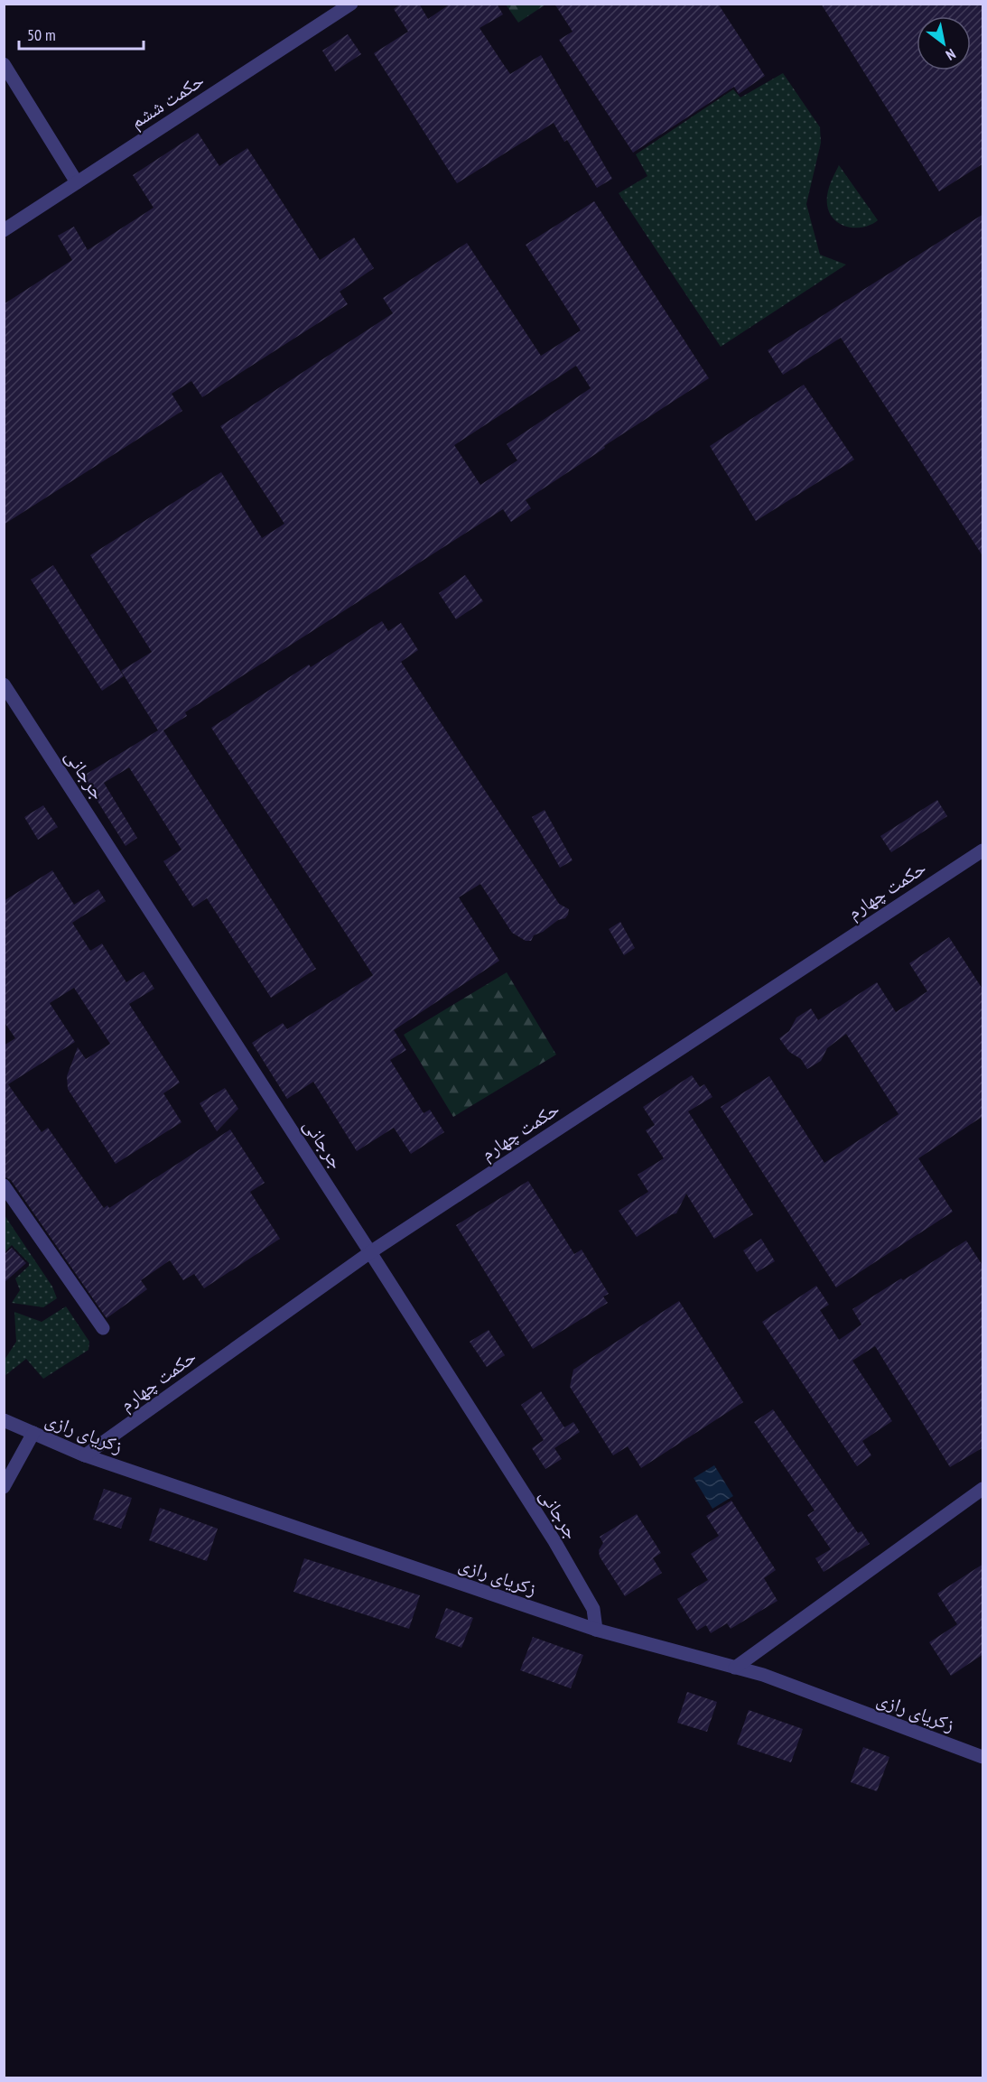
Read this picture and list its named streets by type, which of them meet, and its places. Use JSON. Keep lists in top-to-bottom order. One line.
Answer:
{"streets":{"street":["حکمت ششم","جرجانی","حکمت چهارم","زکریای رازی"]},"crossings":[["جرجانی","حکمت چهارم"],["جرجانی","زکریای رازی"],["حکمت چهارم","زکریای رازی"]],"scale_bar":"50 m","north":"bottom right"}
